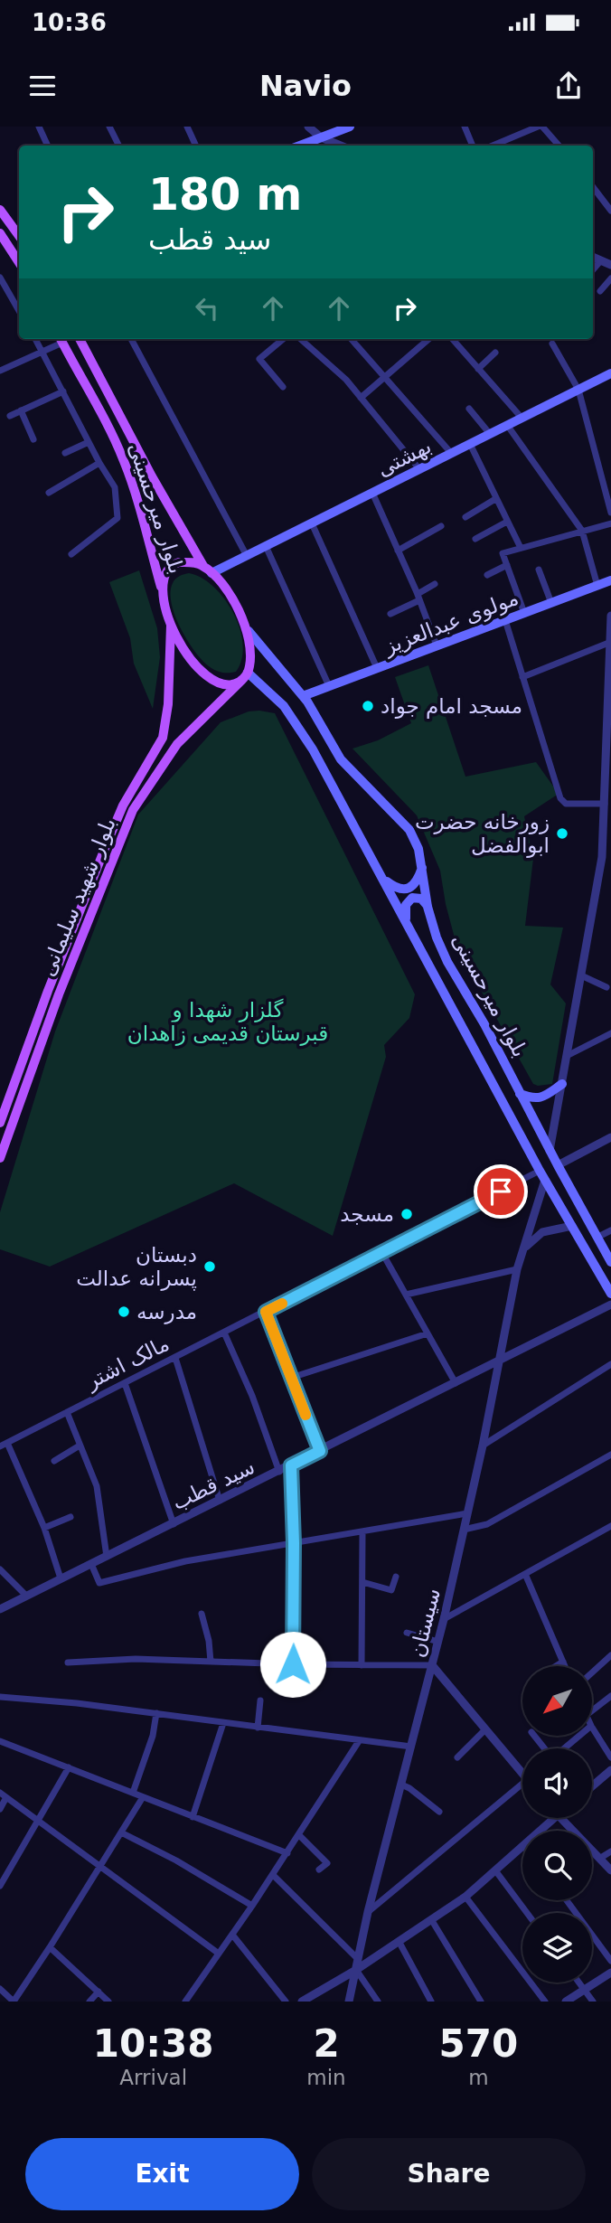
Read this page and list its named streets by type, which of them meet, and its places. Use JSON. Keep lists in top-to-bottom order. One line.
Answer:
{"streets":{"main road":["بهشتی","بلوار میرحسینی","مولوی عبدالعزیز","بلوار شهید سلیمانی"],"street":["مالک اشتر","سید قطب","سیستان"]},"crossings":[["بهشتی","بلوار میرحسینی"],["بلوار میرحسینی","مولوی عبدالعزیز"],["بلوار میرحسینی","بلوار شهید سلیمانی"],["بلوار میرحسینی","مالک اشتر"],["بلوار میرحسینی","سیستان"],["سید قطب","سیستان"]],"parks":["گلزار شهدا و قبرستان قدیمی زاهدان"],"places":["مسجد امام جواد","زورخانه حضرت ابوالفضل","مسجد","دبستان پسرانه عدالت","مدرسه"],"north":"bottom left","page":{"status":"10:36","header":"Navio","turn":["180 m","سید قطب"],"eta":["10:38","Arrival","2","min","570","m"],"buttons":["Exit","Share"]}}
